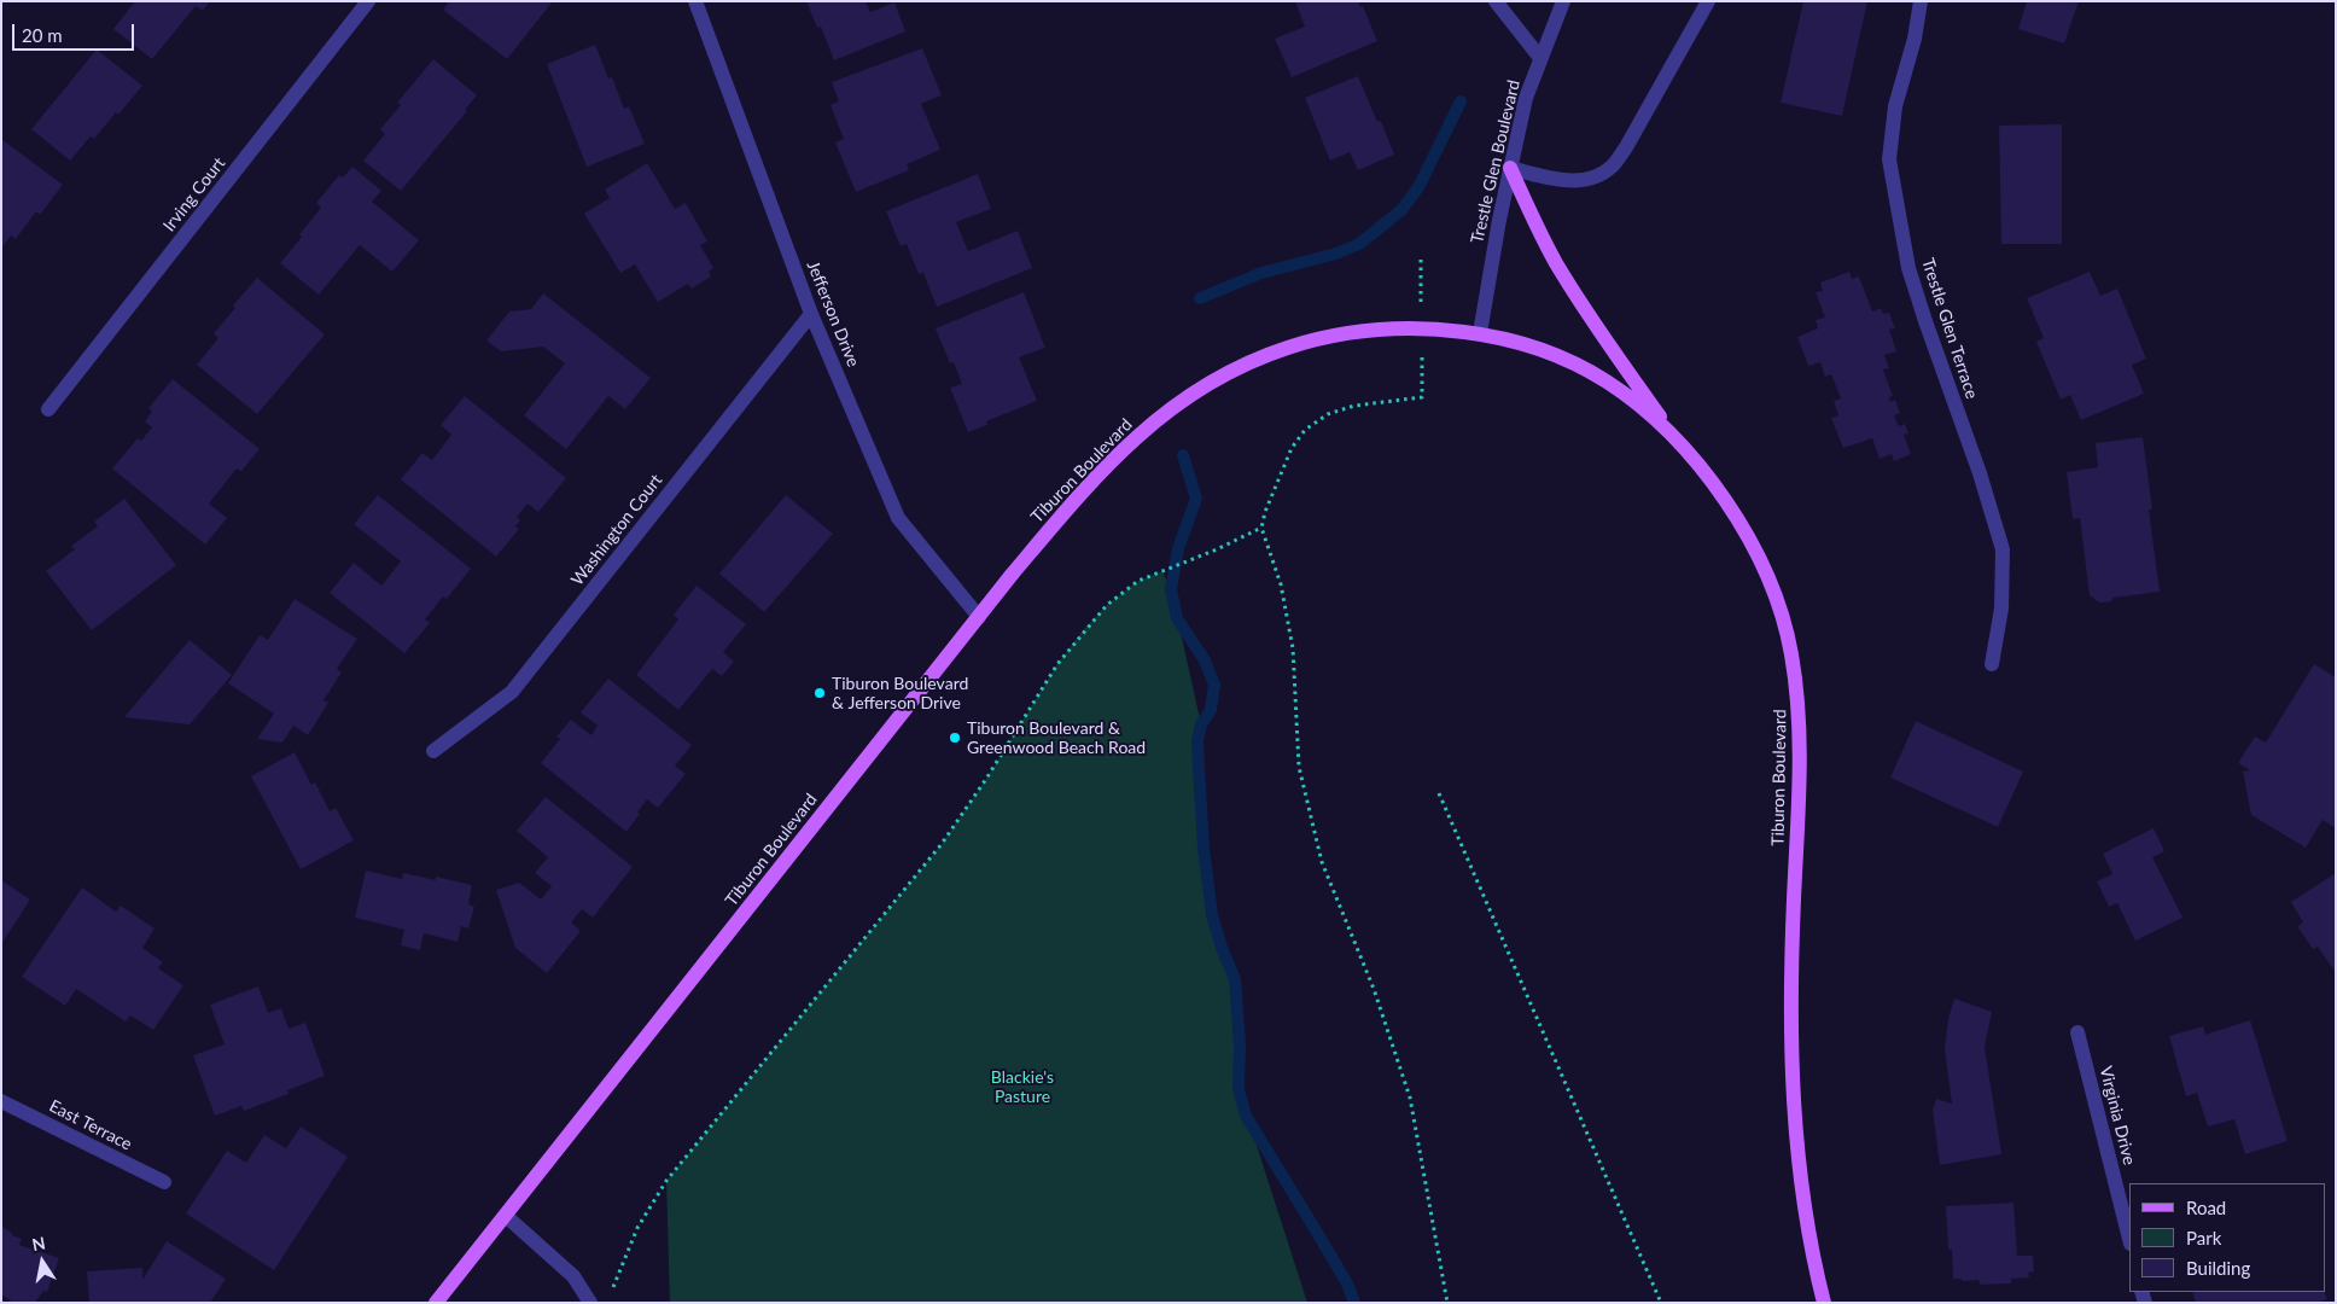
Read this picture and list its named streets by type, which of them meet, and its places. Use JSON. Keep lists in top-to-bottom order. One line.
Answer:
{"streets":{"main road":["Tiburon Boulevard"],"street":["Trestle Glen Boulevard","Irving Court","Jefferson Drive","Trestle Glen Terrace","Washington Court","Virginia Drive","East Terrace"]},"crossings":[["Trestle Glen Boulevard","Tiburon Boulevard"],["Jefferson Drive","Tiburon Boulevard"],["Jefferson Drive","Washington Court"]],"parks":["Blackie's Pasture"],"places":["Tiburon Boulevard & Jefferson Drive","Tiburon Boulevard & Greenwood Beach Road"],"legend":["Road","Park","Building"],"scale_bar":"20 m","north":"top"}
